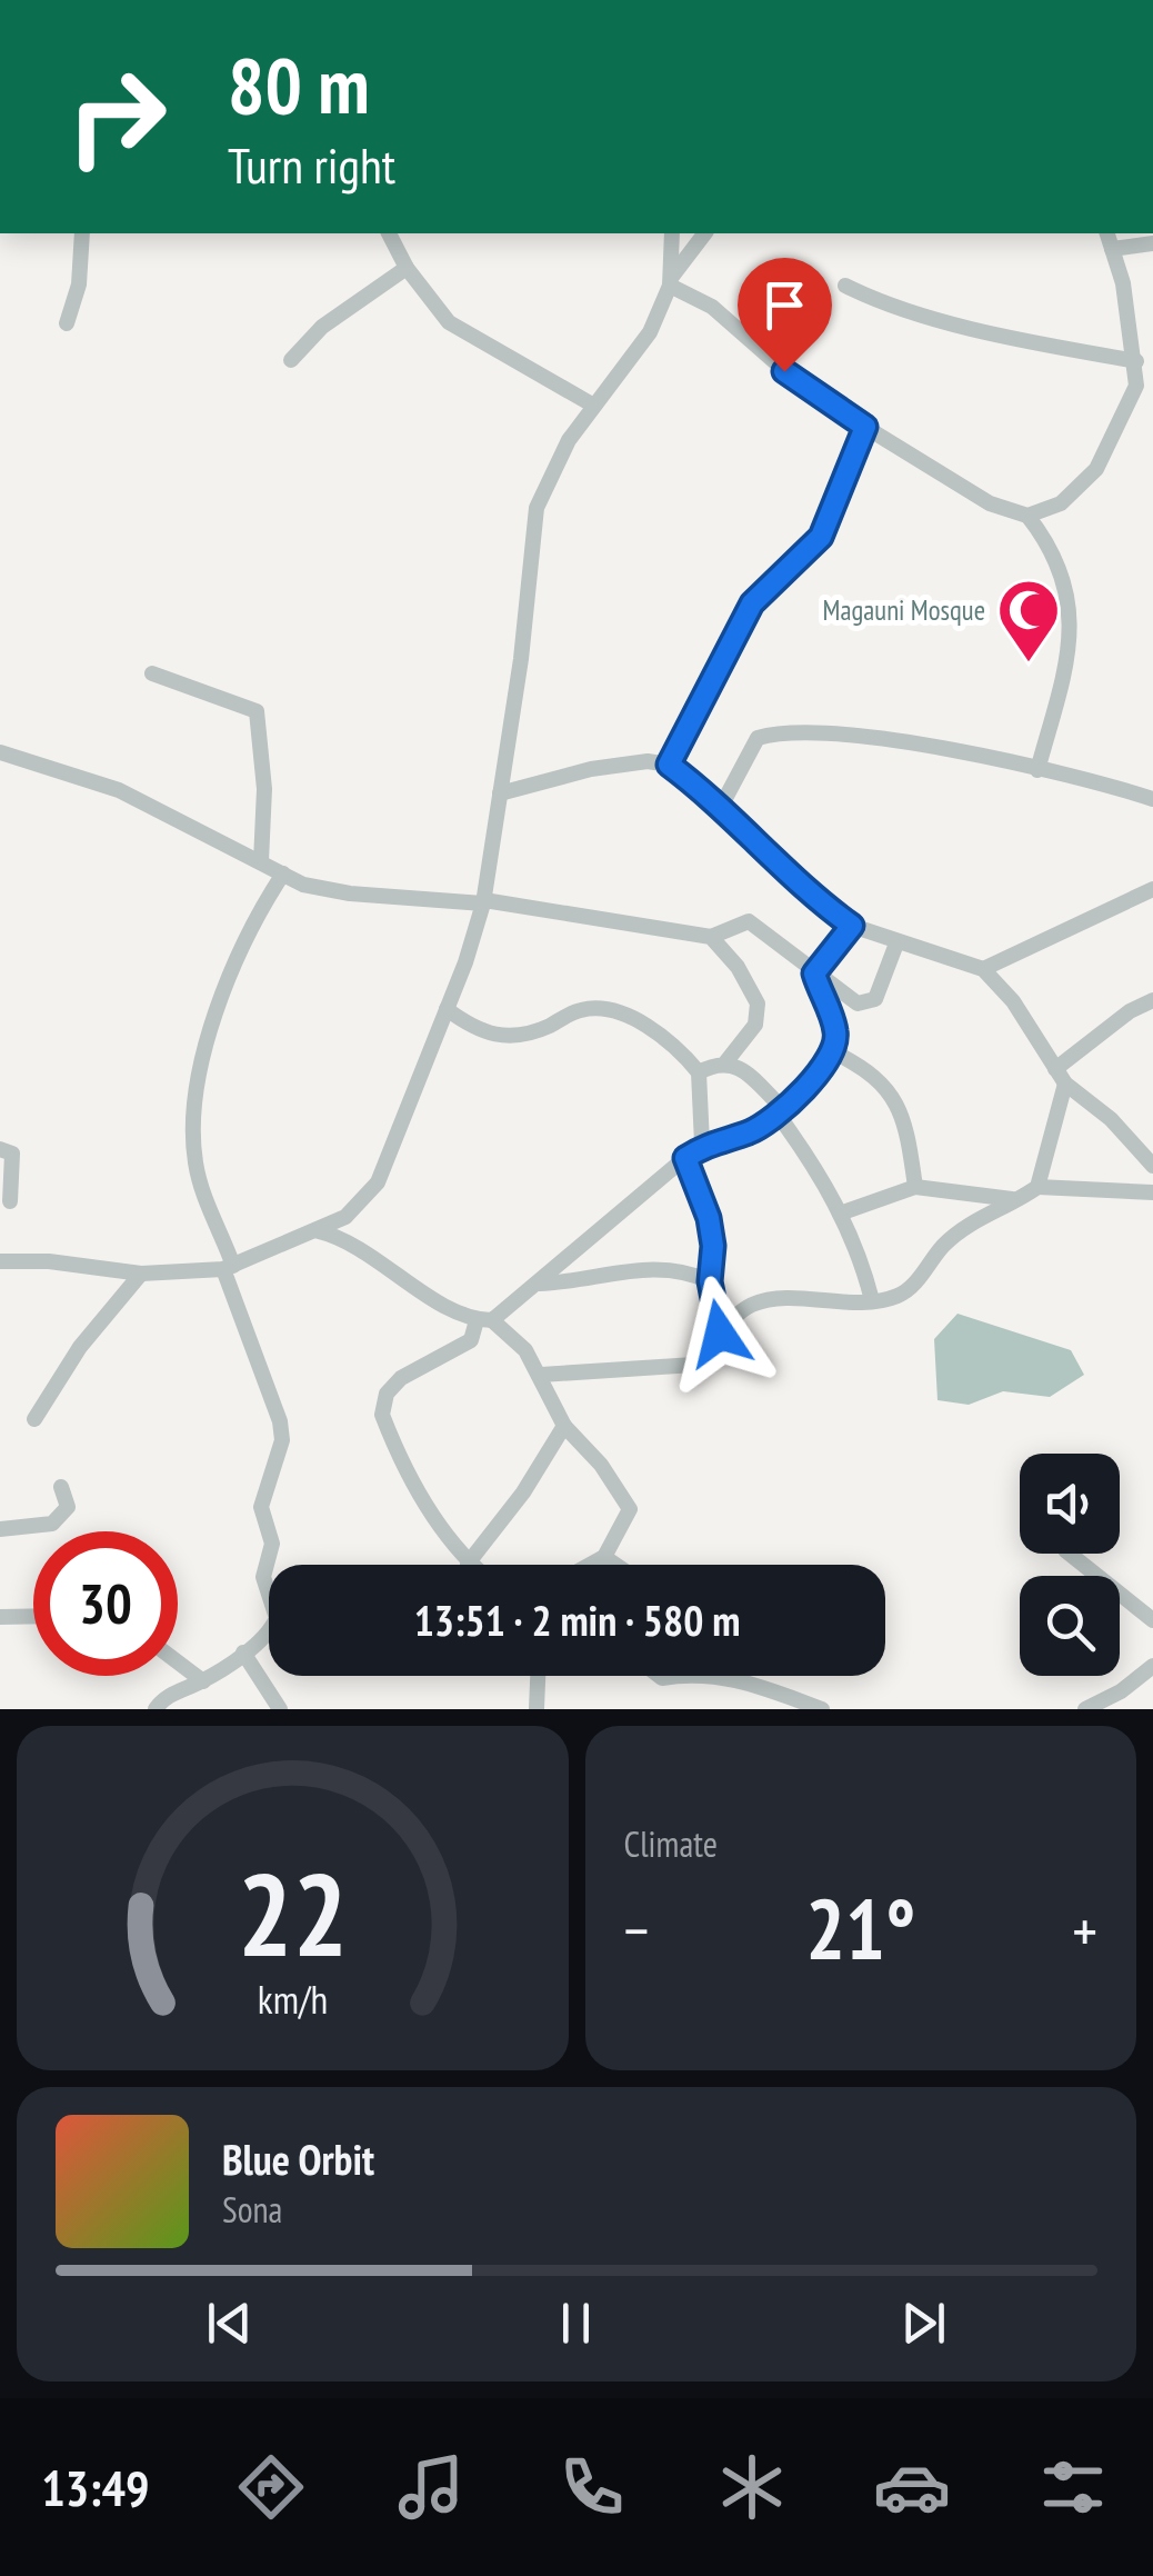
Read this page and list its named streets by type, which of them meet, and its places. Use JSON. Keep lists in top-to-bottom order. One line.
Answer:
{"places":{"mosque":["Magauni Mosque"]},"page":{"turn":["80 m","Turn right"],"limit":"30","trip":"13:51 · 2 min · 580 m","tile":"Climate","heat":["−","21°","+"],"song":["Blue Orbit","Sona"],"tabs":"13:49","gauge":["22","km/h"]}}
